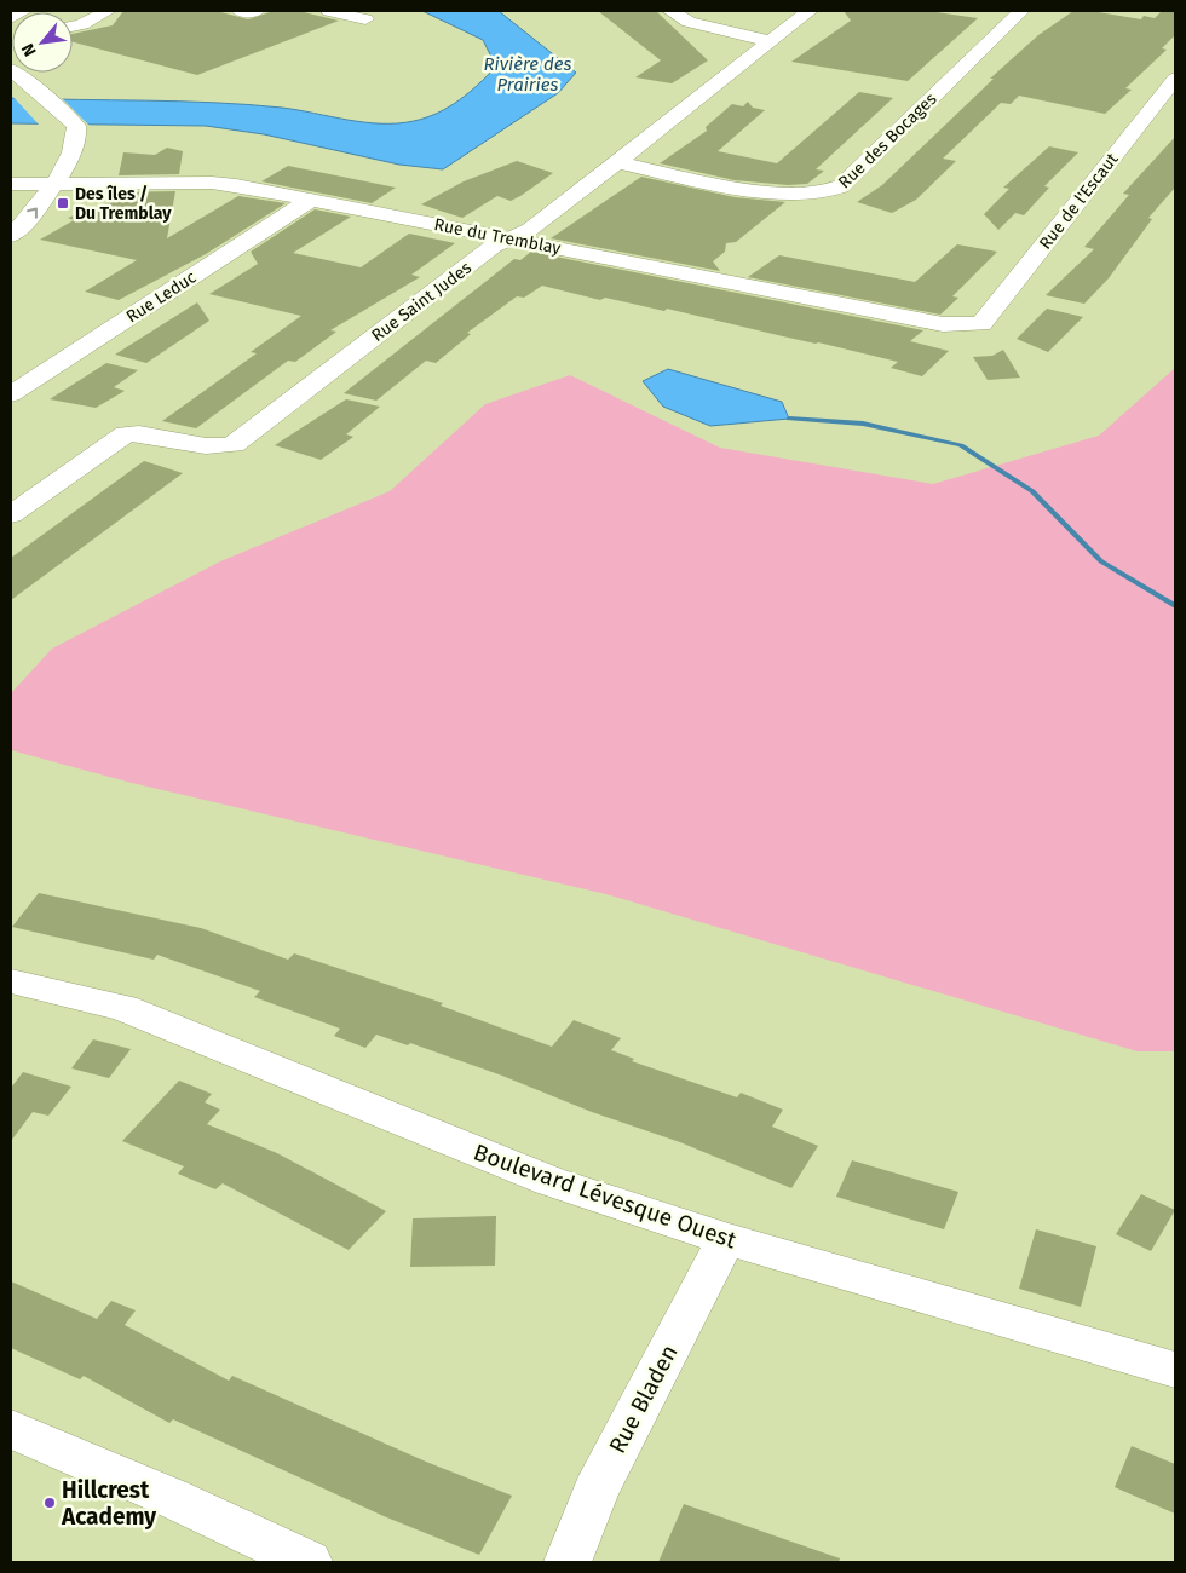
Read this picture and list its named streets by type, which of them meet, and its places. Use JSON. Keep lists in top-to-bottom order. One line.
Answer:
{"streets":{"street":["Rue des Bocages","Rue de l'Escaut","Rue du Tremblay","Rue Leduc","Rue Saint Judes","Boulevard Lévesque Ouest","Rue Bladen"]},"crossings":[["Rue des Bocages","Rue Saint Judes"],["Rue de l'Escaut","Rue du Tremblay"],["Rue du Tremblay","Rue Leduc"],["Rue du Tremblay","Rue Saint Judes"],["Boulevard Lévesque Ouest","Rue Bladen"]],"water":["Rivière des Prairies"],"places":{"transit":["Des îles / Du Tremblay"],"other":["Hillcrest Academy"]},"north":"bottom left"}
